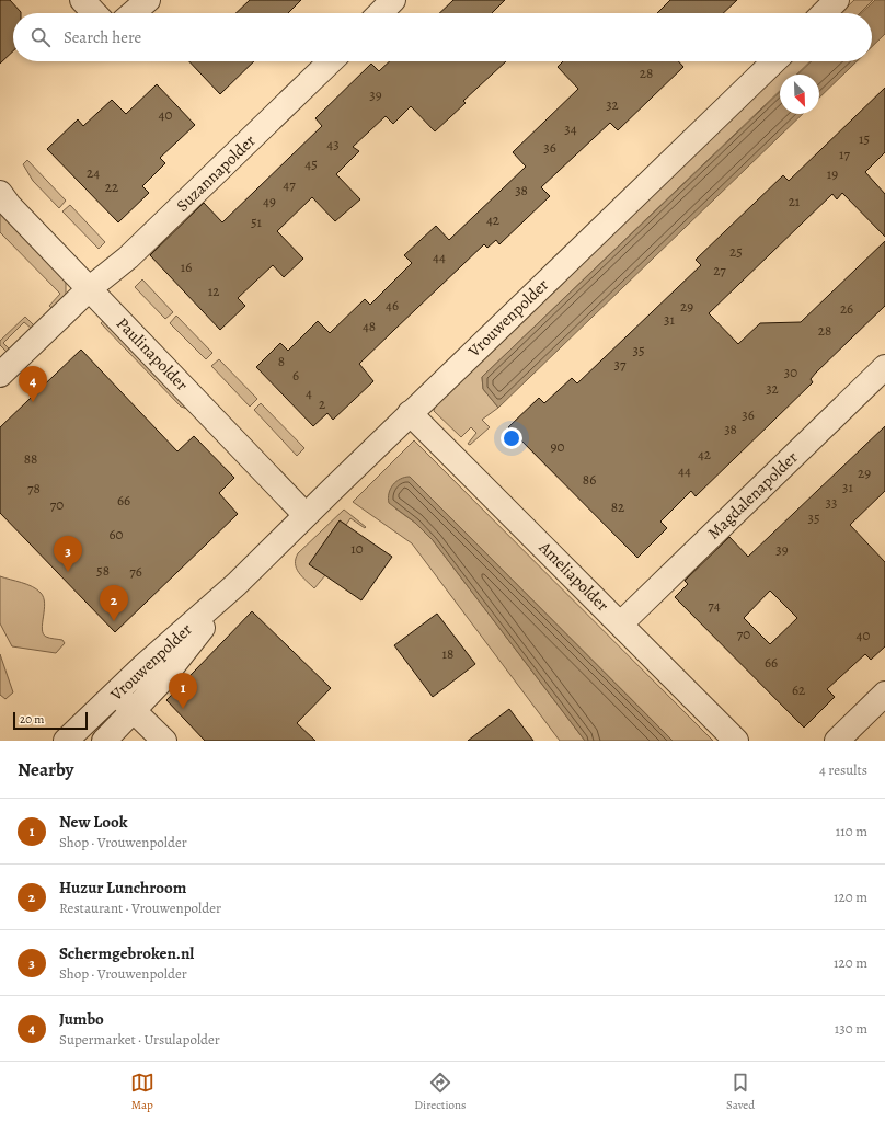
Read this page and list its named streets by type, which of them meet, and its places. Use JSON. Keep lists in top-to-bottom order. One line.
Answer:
{"streets":{"street":["Suzannapolder","Vrouwenpolder","Paulinapolder","Magdalenapolder","Ameliapolder"]},"crossings":[["Suzannapolder","Paulinapolder"],["Vrouwenpolder","Paulinapolder"],["Vrouwenpolder","Ameliapolder"],["Magdalenapolder","Ameliapolder"]],"house_numbers":["28","39","32","40","34","15","43","36","17","45","24","19","47","22","38","49","21","42","51","25","44","16","27","12","46","29","26","31","48","28","35","8","37","30","6","32","4","2","36","38","90","42","88","44","29","86","31","78","66","33","70","82","35","60","10","39","58","76","74","70","40","18","66","62"],"scale_bar":"20 m","north":"bottom right","page":{"search":"Search here","pins":["4","3","2","1"],"scale":"20 m","heading":["Nearby","4 results"],"list":[{"mark":"1","name":"New Look","note":"Shop · Vrouwenpolder","value":"110 m"},{"mark":"2","name":"Huzur Lunchroom","note":"Restaurant · Vrouwenpolder","value":"120 m"},{"mark":"3","name":"Schermgebroken.nl","note":"Shop · Vrouwenpolder","value":"120 m"},{"mark":"4","name":"Jumbo","note":"Supermarket · Ursulapolder","value":"130 m"}],"nav":["Map","Directions","Saved"]}}
